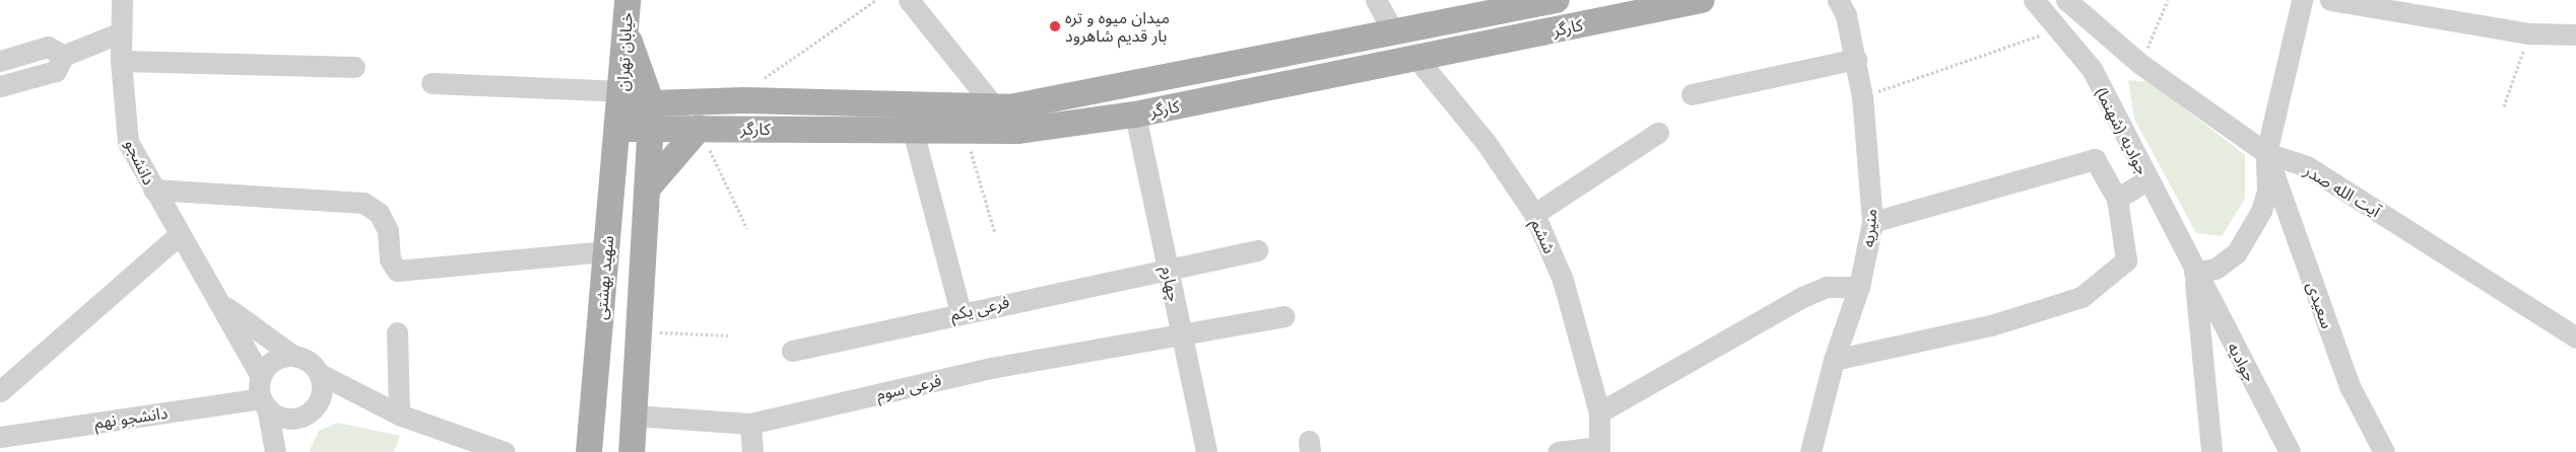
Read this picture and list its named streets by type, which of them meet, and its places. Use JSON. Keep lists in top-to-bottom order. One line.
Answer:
{"streets":{"main road":["کارگر","خیابان تهران","شهید بهشتی"],"street":["جوادیه (شهنما)","دانشجو","آیت الله صدر","منیریه","ششم","چهارم","سعیدی","فرعی یکم","جوادیه","فرعی سوم","دانشجو نهم"]},"crossings":[["کارگر","خیابان تهران"],["کارگر","ششم"],["کارگر","شهید بهشتی"],["کارگر","چهارم"],["خیابان تهران","شهید بهشتی"],["جوادیه (شهنما)","جوادیه"],["دانشجو","دانشجو نهم"],["آیت الله صدر","سعیدی"],["چهارم","فرعی یکم"],["چهارم","فرعی سوم"]],"places":["میدان میوه و تره بار قدیم شاهرود"]}
